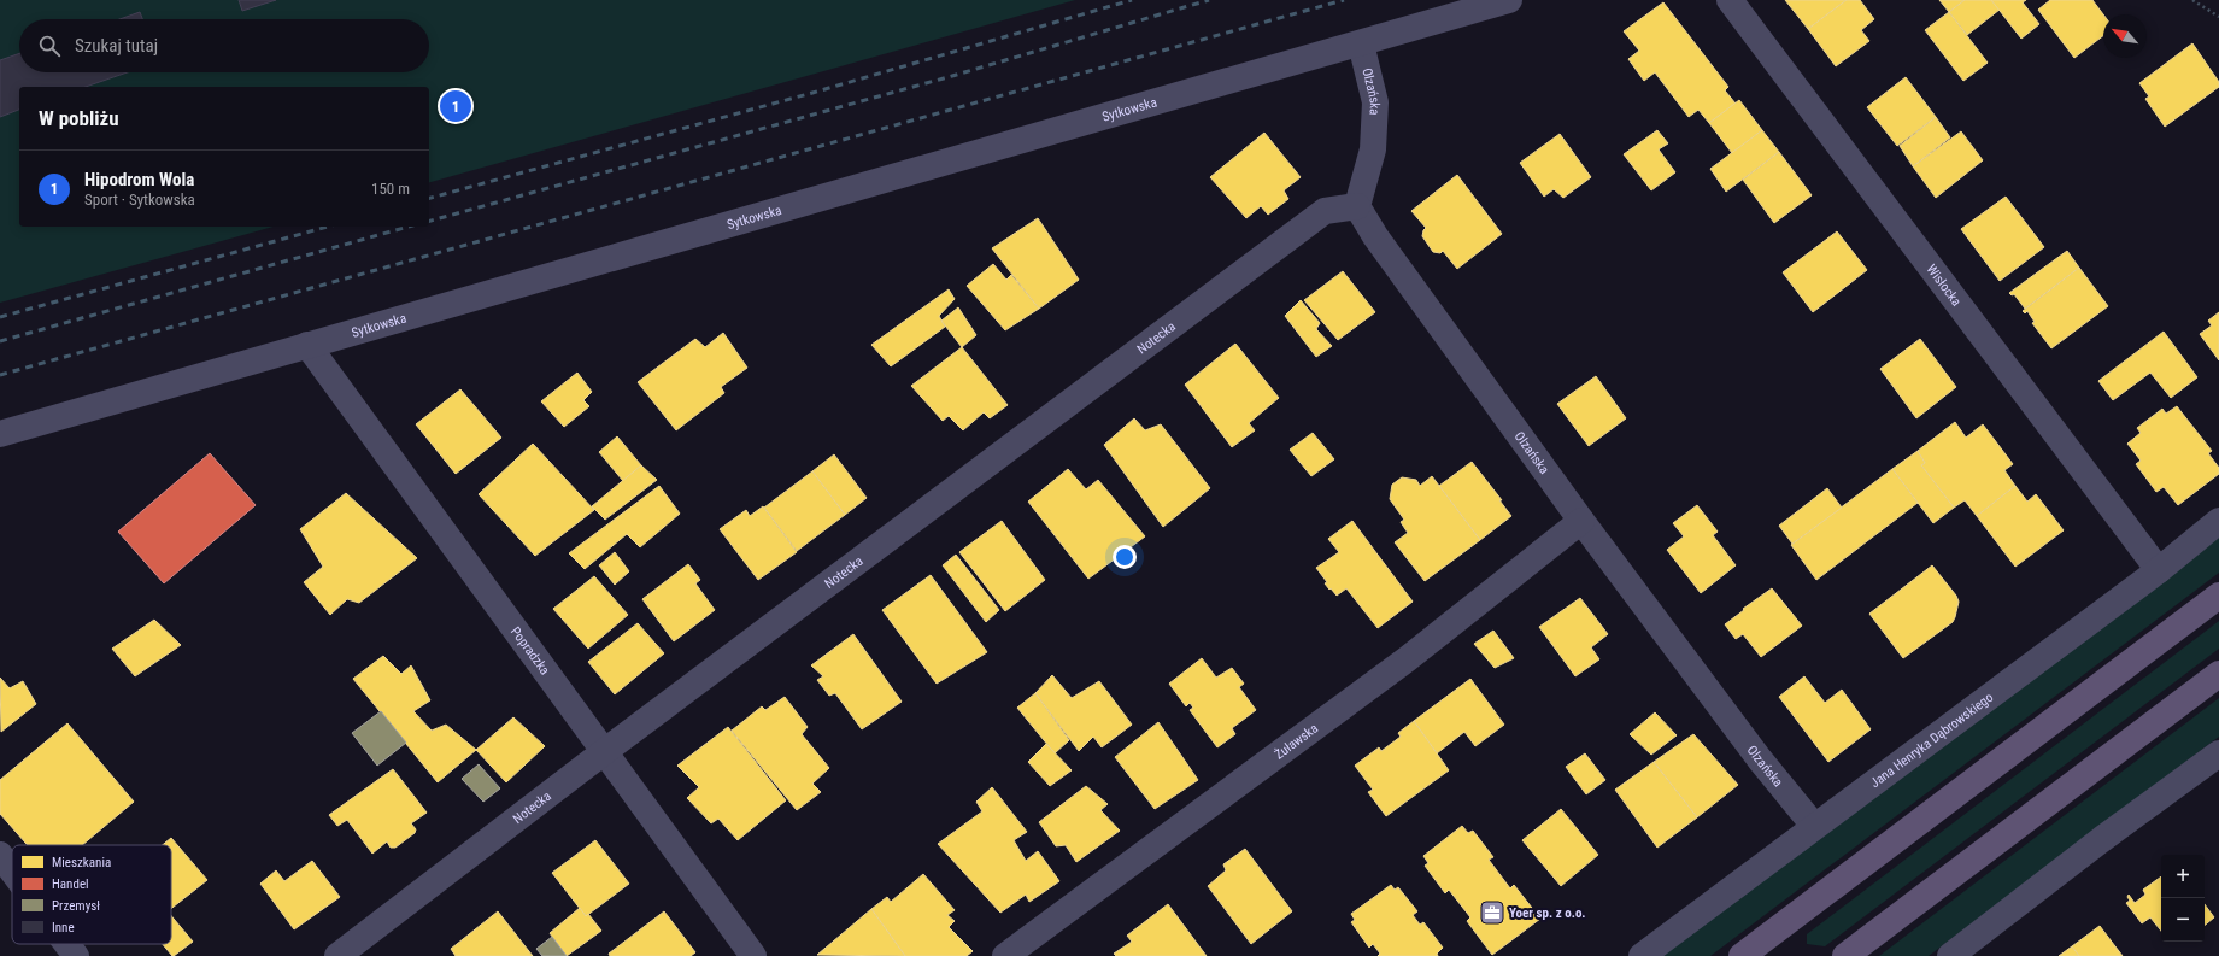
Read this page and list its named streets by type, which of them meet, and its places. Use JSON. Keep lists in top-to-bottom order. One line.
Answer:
{"streets":{"street":["Olzańska","Sytkowska","Wisłocka","Notecka","Popradzka","Jana Henryka Dąbrowskiego","Żuławska"]},"crossings":[["Olzańska","Sytkowska"],["Olzańska","Notecka"],["Olzańska","Jana Henryka Dąbrowskiego"],["Olzańska","Żuławska"],["Sytkowska","Popradzka"],["Wisłocka","Jana Henryka Dąbrowskiego"],["Notecka","Popradzka"]],"places":{"office":["Yoer sp. z o.o."]},"legend":["Mieszkania","Handel","Przemysł","Inne"],"north":"top left","page":{"search":"Szukaj tutaj","heading":"W pobliżu","pins":"1","list":[{"mark":"1","name":"Hipodrom Wola","note":"Sport · Sytkowska","value":"150 m"}],"map_buttons":["+","−"]}}
